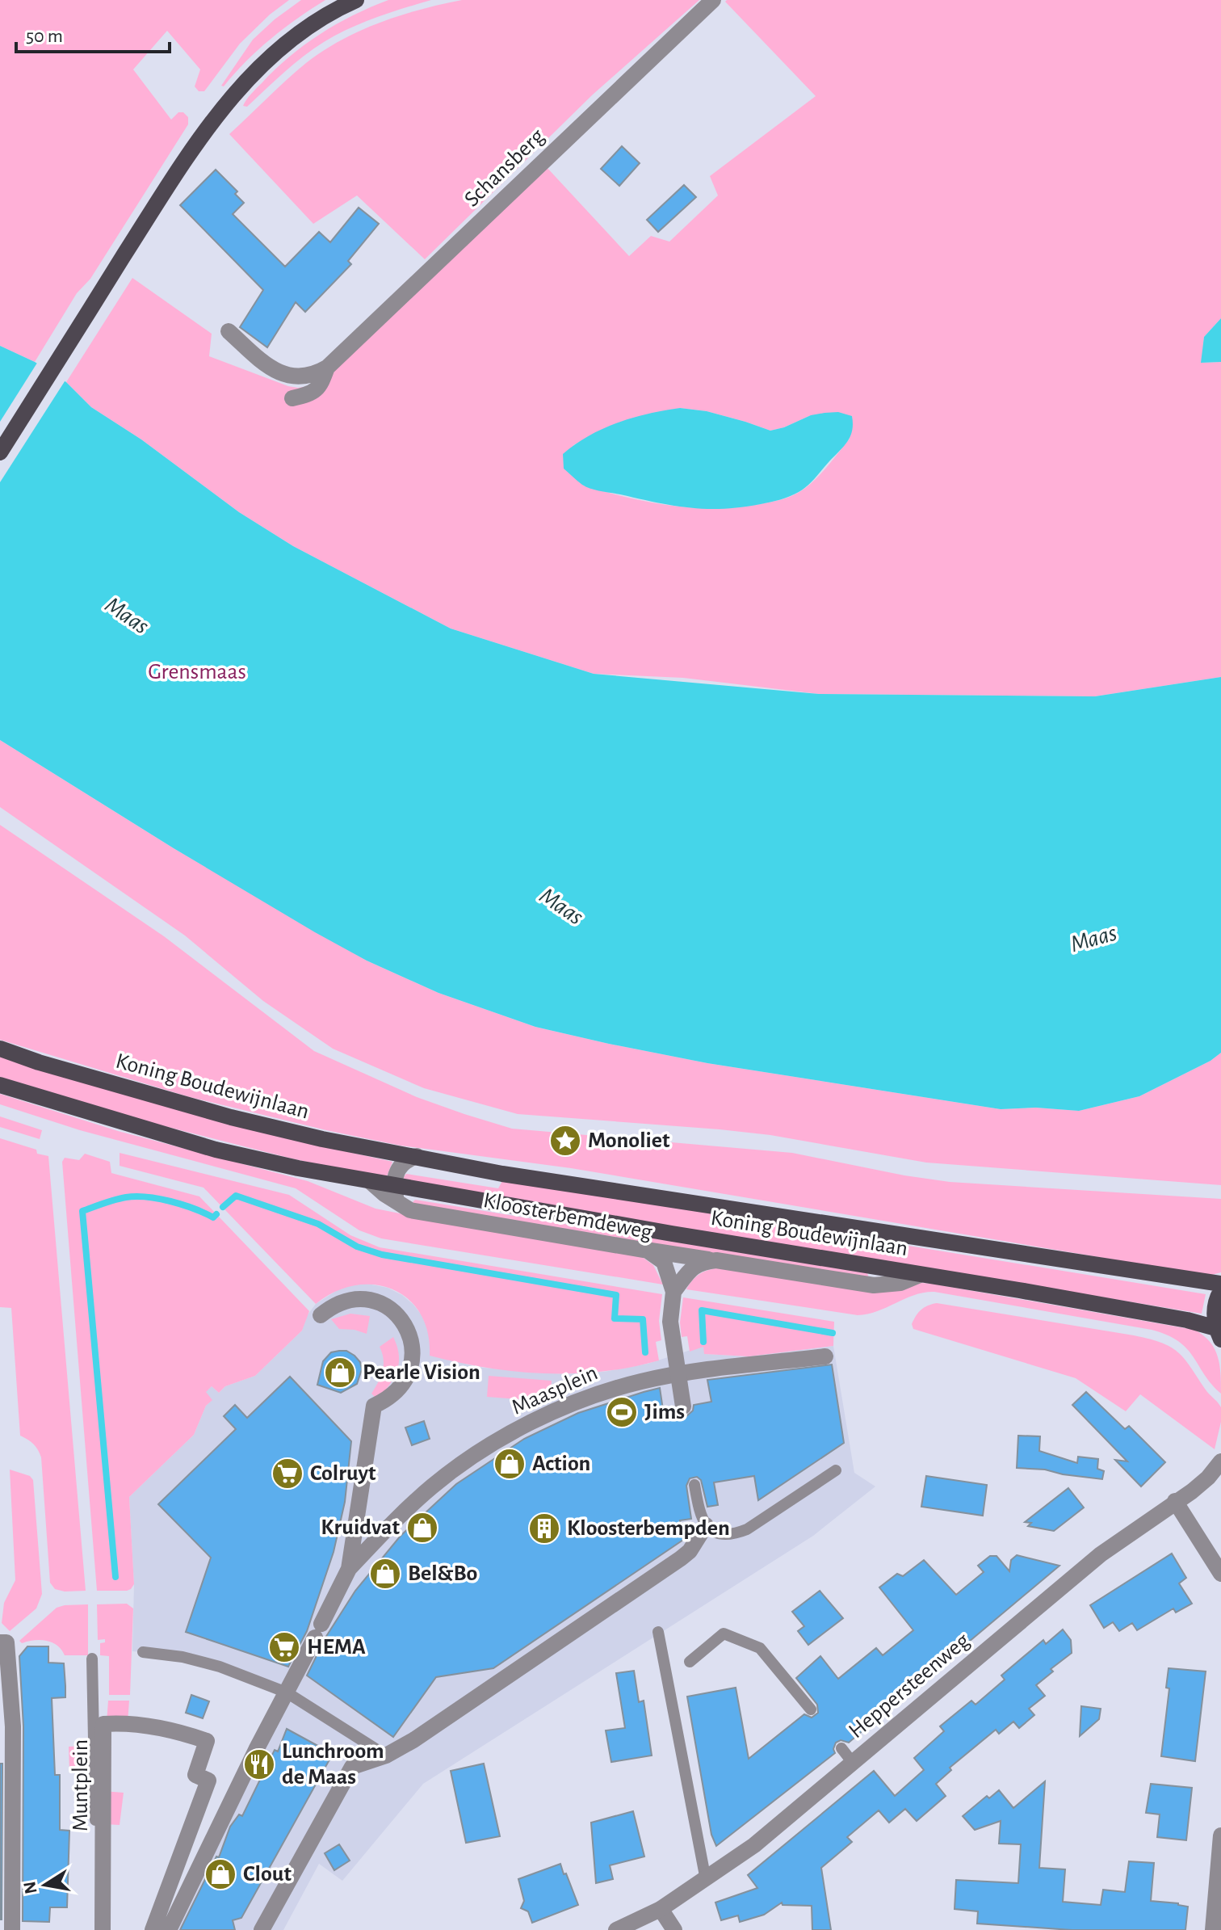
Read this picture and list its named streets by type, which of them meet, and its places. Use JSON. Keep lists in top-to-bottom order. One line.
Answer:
{"streets":{"main road":["Koning Boudewijnlaan"],"street":["Schansberg","Kloosterbemdeweg","Maasplein","Heppersteenweg","Muntplein"]},"crossings":[["Koning Boudewijnlaan","Kloosterbemdeweg"]],"water":["Maas"],"parks":["Grensmaas"],"places":{"place":["Monoliet"],"shop":["Pearle Vision","Action","Kruidvat","Bel&Bo","Clout"],"sports":["Jims"],"supermarket":["Colruyt","HEMA"],"building":["Kloosterbempden"],"restaurant":["Lunchroom de Maas"]},"scale_bar":"50 m","north":"left"}
